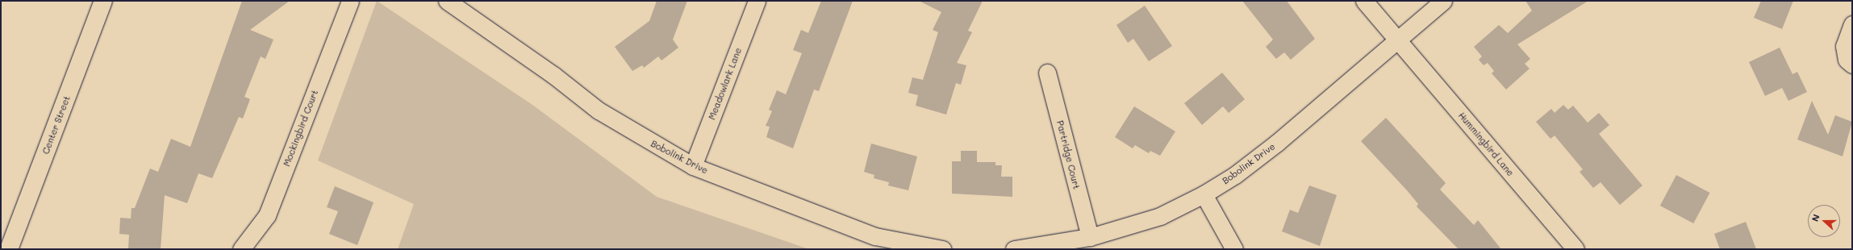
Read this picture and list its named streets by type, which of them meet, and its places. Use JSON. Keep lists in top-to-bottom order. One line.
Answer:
{"streets":{"street":["Meadowlark Lane","Center Street","Mockingbird Court","Hummingbird Lane","Partridge Court","Bobolink Drive"]},"crossings":[["Meadowlark Lane","Bobolink Drive"],["Hummingbird Lane","Bobolink Drive"],["Partridge Court","Bobolink Drive"]],"north":"left"}
